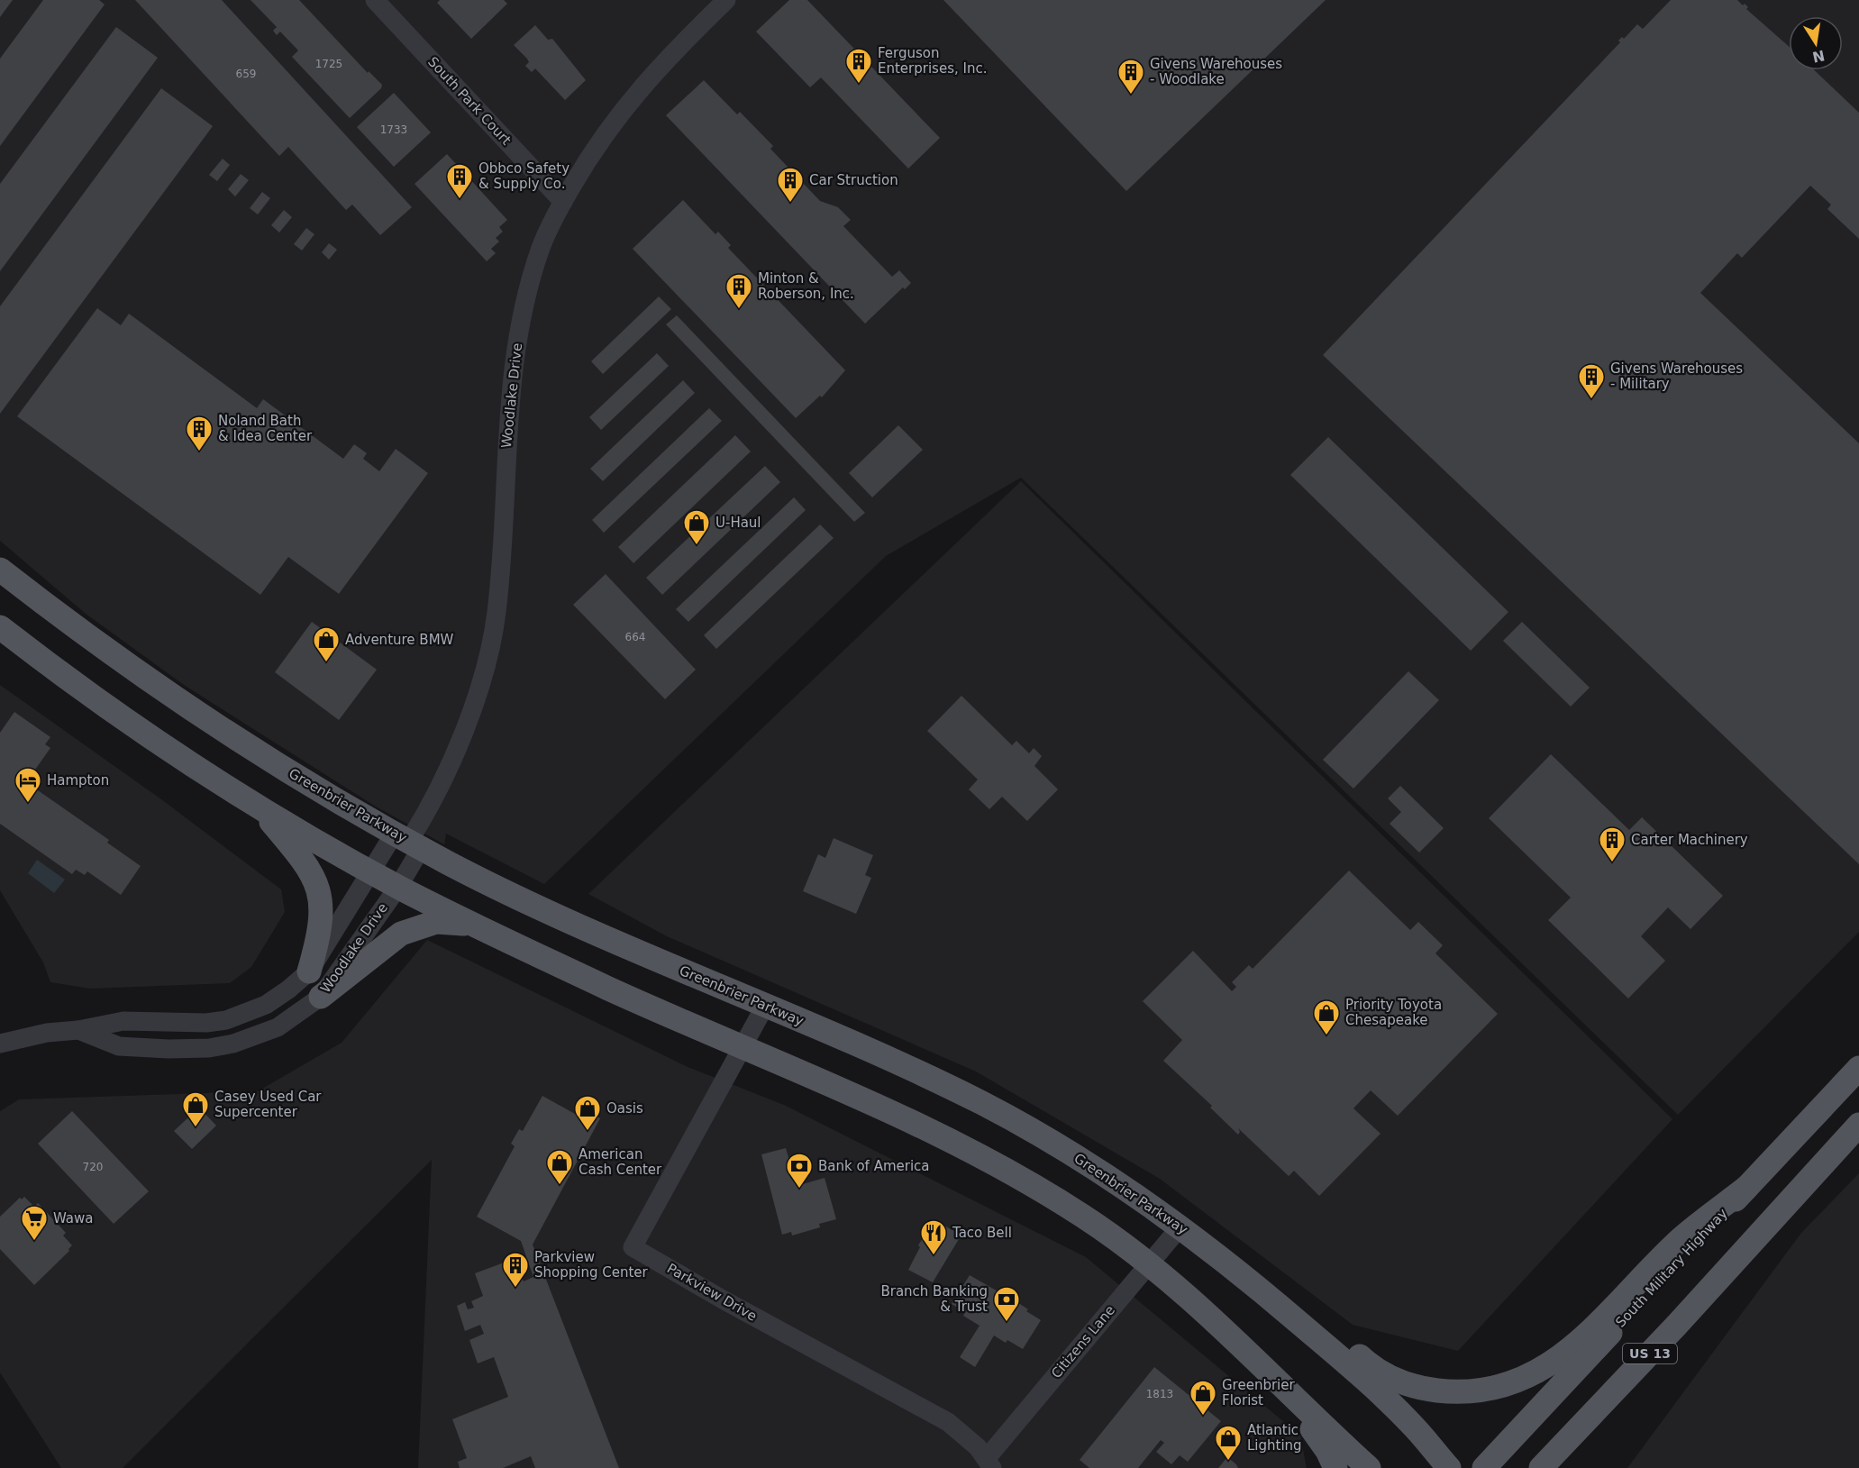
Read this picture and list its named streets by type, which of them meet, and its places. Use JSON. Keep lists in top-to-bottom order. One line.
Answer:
{"streets":{"main road":["Greenbrier Parkway","South Military Highway","US 13"],"street":["South Park Court","Woodlake Drive","Parkview Drive","Citizens Lane"]},"crossings":[["South Park Court","Woodlake Drive"],["Woodlake Drive","Greenbrier Parkway"],["Greenbrier Parkway","Parkview Drive"],["Greenbrier Parkway","Citizens Lane"],["Parkview Drive","Citizens Lane"]],"places":{"building":["Ferguson Enterprises, Inc.","Givens Warehouses - Woodlake","Obbco Safety & Supply Co.","Car Struction","Minton & Roberson, Inc.","Givens Warehouses - Military","Noland Bath & Idea Center","Carter Machinery","Parkview Shopping Center"],"shop":["U-Haul","Adventure BMW","Priority Toyota Chesapeake","Casey Used Car Supercenter","Oasis","American Cash Center","Greenbrier Florist","Atlantic Lighting"],"hotel":["Hampton"],"bank":["Bank of America","Branch Banking & Trust"],"supermarket":["Wawa"],"restaurant":["Taco Bell"]},"house_numbers":["1725","659","1733","664","720","1813"],"north":"bottom"}
